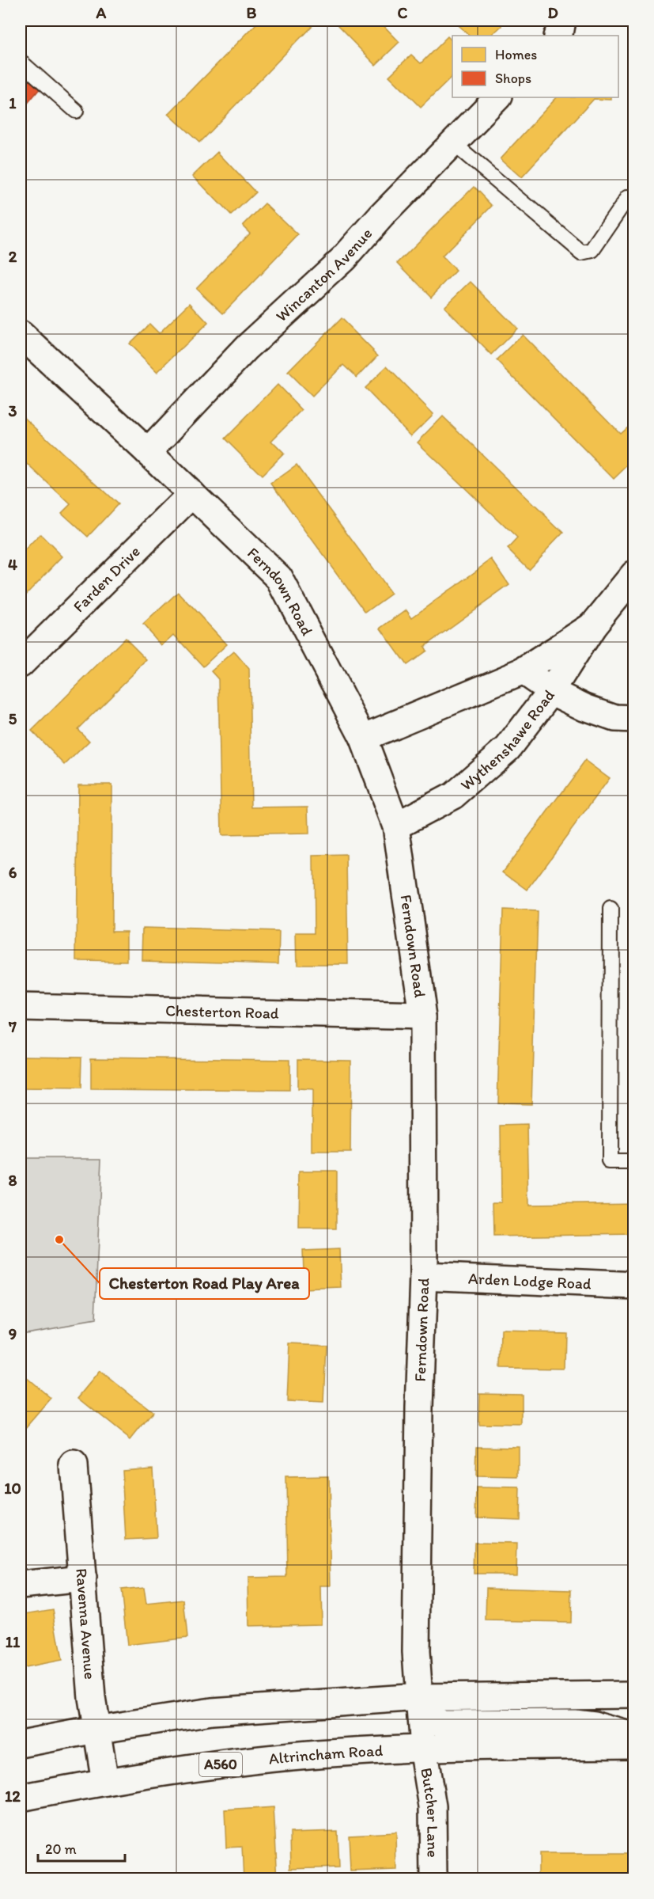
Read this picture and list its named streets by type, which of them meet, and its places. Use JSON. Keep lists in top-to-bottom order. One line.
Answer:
{"streets":{"main road":["Wincanton Avenue","Farden Drive","Ferndown Road","Wythenshawe Road","Chesterton Road","Arden Lodge Road","Ravenna Avenue","Altrincham Road","A560","Butcher Lane"]},"crossings":[["Wincanton Avenue","Ferndown Road"],["Farden Drive","Ferndown Road"],["Ferndown Road","Wythenshawe Road"],["Ferndown Road","Chesterton Road"],["Ferndown Road","Arden Lodge Road"],["Ferndown Road","Altrincham Road"],["Ferndown Road","Butcher Lane"],["Ravenna Avenue","Altrincham Road"],["Altrincham Road","Butcher Lane"]],"places":["Chesterton Road Play Area"],"legend":["Homes","Shops"],"scale_bar":"20 m","grid":{"columns":["A","B","C","D"],"rows":["1","2","3","4","5","6","7","8","9","10","11","12"]}}
